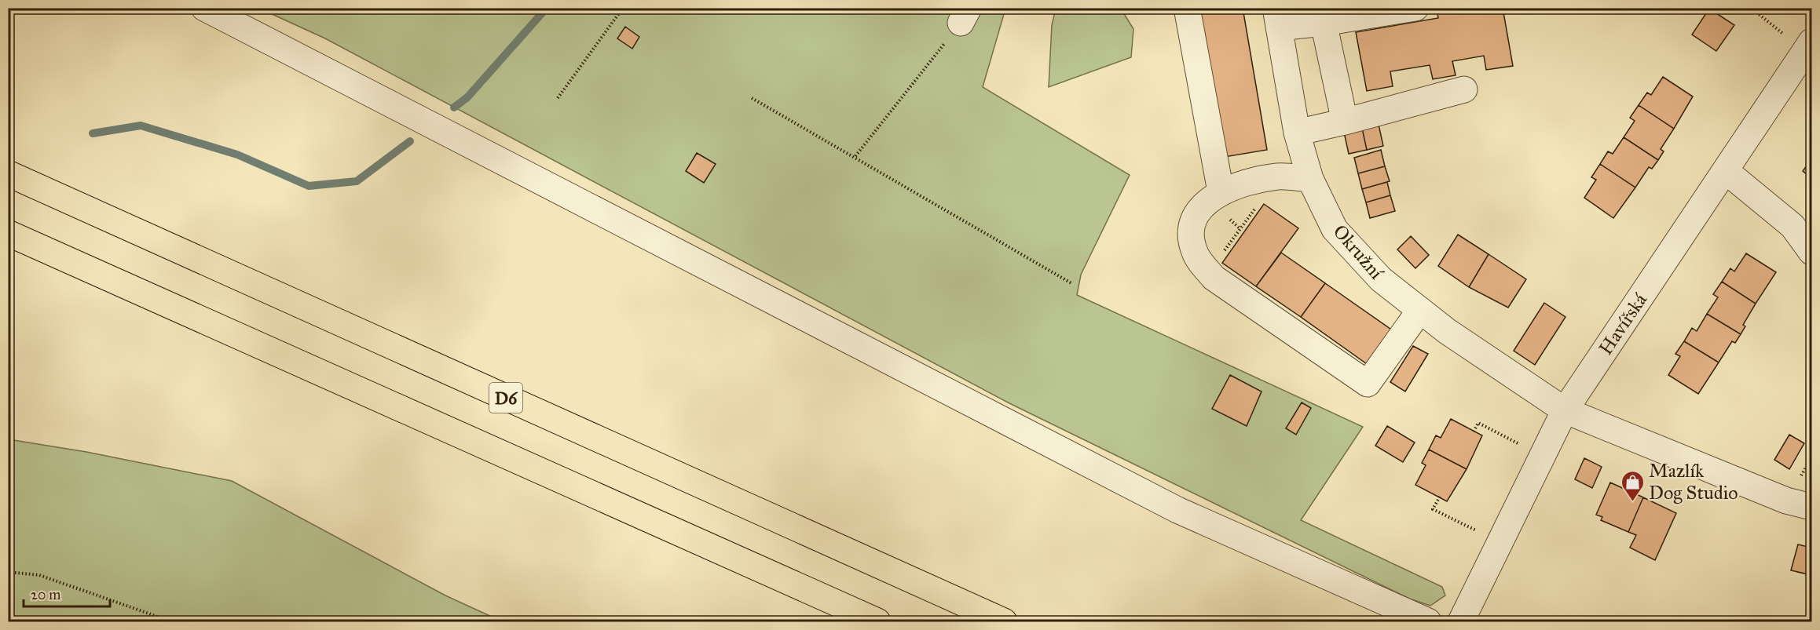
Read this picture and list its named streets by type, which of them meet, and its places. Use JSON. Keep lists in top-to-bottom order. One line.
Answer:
{"streets":{"highway":["D6"],"street":["Okružní","Havířská"]},"crossings":[["Okružní","Havířská"]],"places":{"shop":["Mazlík Dog Studio"]},"scale_bar":"20 m"}
